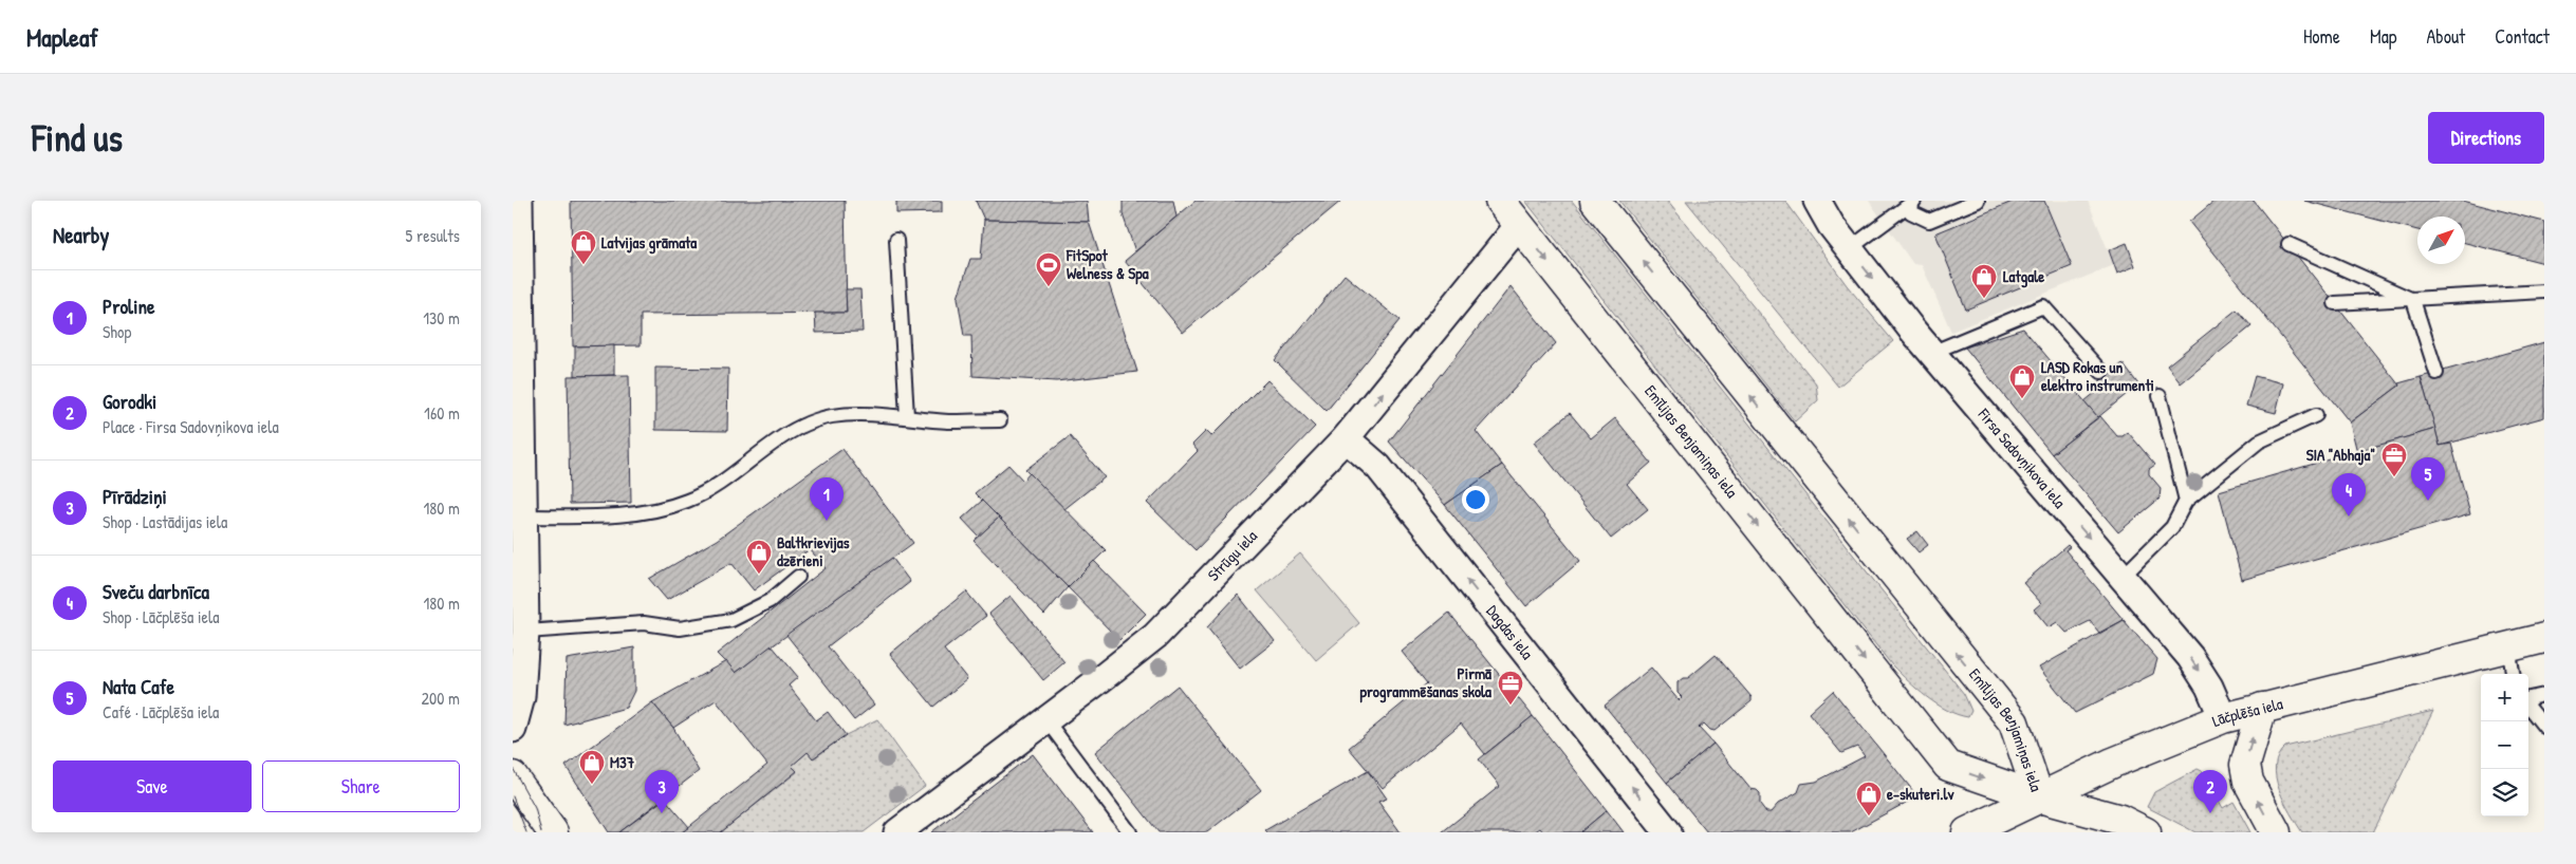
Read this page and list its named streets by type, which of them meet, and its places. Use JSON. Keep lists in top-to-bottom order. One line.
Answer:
{"streets":{"main road":["Emīlijas Benjamiņas iela","Lāčplēša iela"],"street":["Firsa Sadovņikova iela","Strūgu iela","Dagdas iela"]},"crossings":[["Emīlijas Benjamiņas iela","Strūgu iela"],["Emīlijas Benjamiņas iela","Lāčplēša iela"],["Firsa Sadovņikova iela","Lāčplēša iela"],["Strūgu iela","Dagdas iela"]],"one_way":["Firsa Sadovņikova iela","Dagdas iela"],"places":{"shop":["Latvijas grāmata","Latgale","LASD Rokas un elektro instrumenti","Baltkrievijas dzērieni","M37","e-skuteri.lv"],"sports":["FitSpot Welness & Spa"],"office":["SIA \"Abhaja\"","Pirmā programmēšanas skola"]},"north":"top right","page":{"header":"Mapleaf","nav":["Home","Map","About","Contact"],"buttons":["Directions",["Save","Share"]],"title":"Find us","heading":["Nearby","5 results"],"list":[{"mark":"1","name":"Proline","note":"Shop","value":"130 m"},{"mark":"2","name":"Gorodki","note":"Place · Firsa Sadovņikova iela","value":"160 m"},{"mark":"3","name":"Pīrādziņi","note":"Shop · Lastādijas iela","value":"180 m"},{"mark":"4","name":"Sveču darbnīca","note":"Shop · Lāčplēša iela","value":"180 m"},{"mark":"5","name":"Nata Cafe","note":"Café · Lāčplēša iela","value":"200 m"}],"pins":["5","4","1","2","3"],"map_buttons":["+","−"]}}
